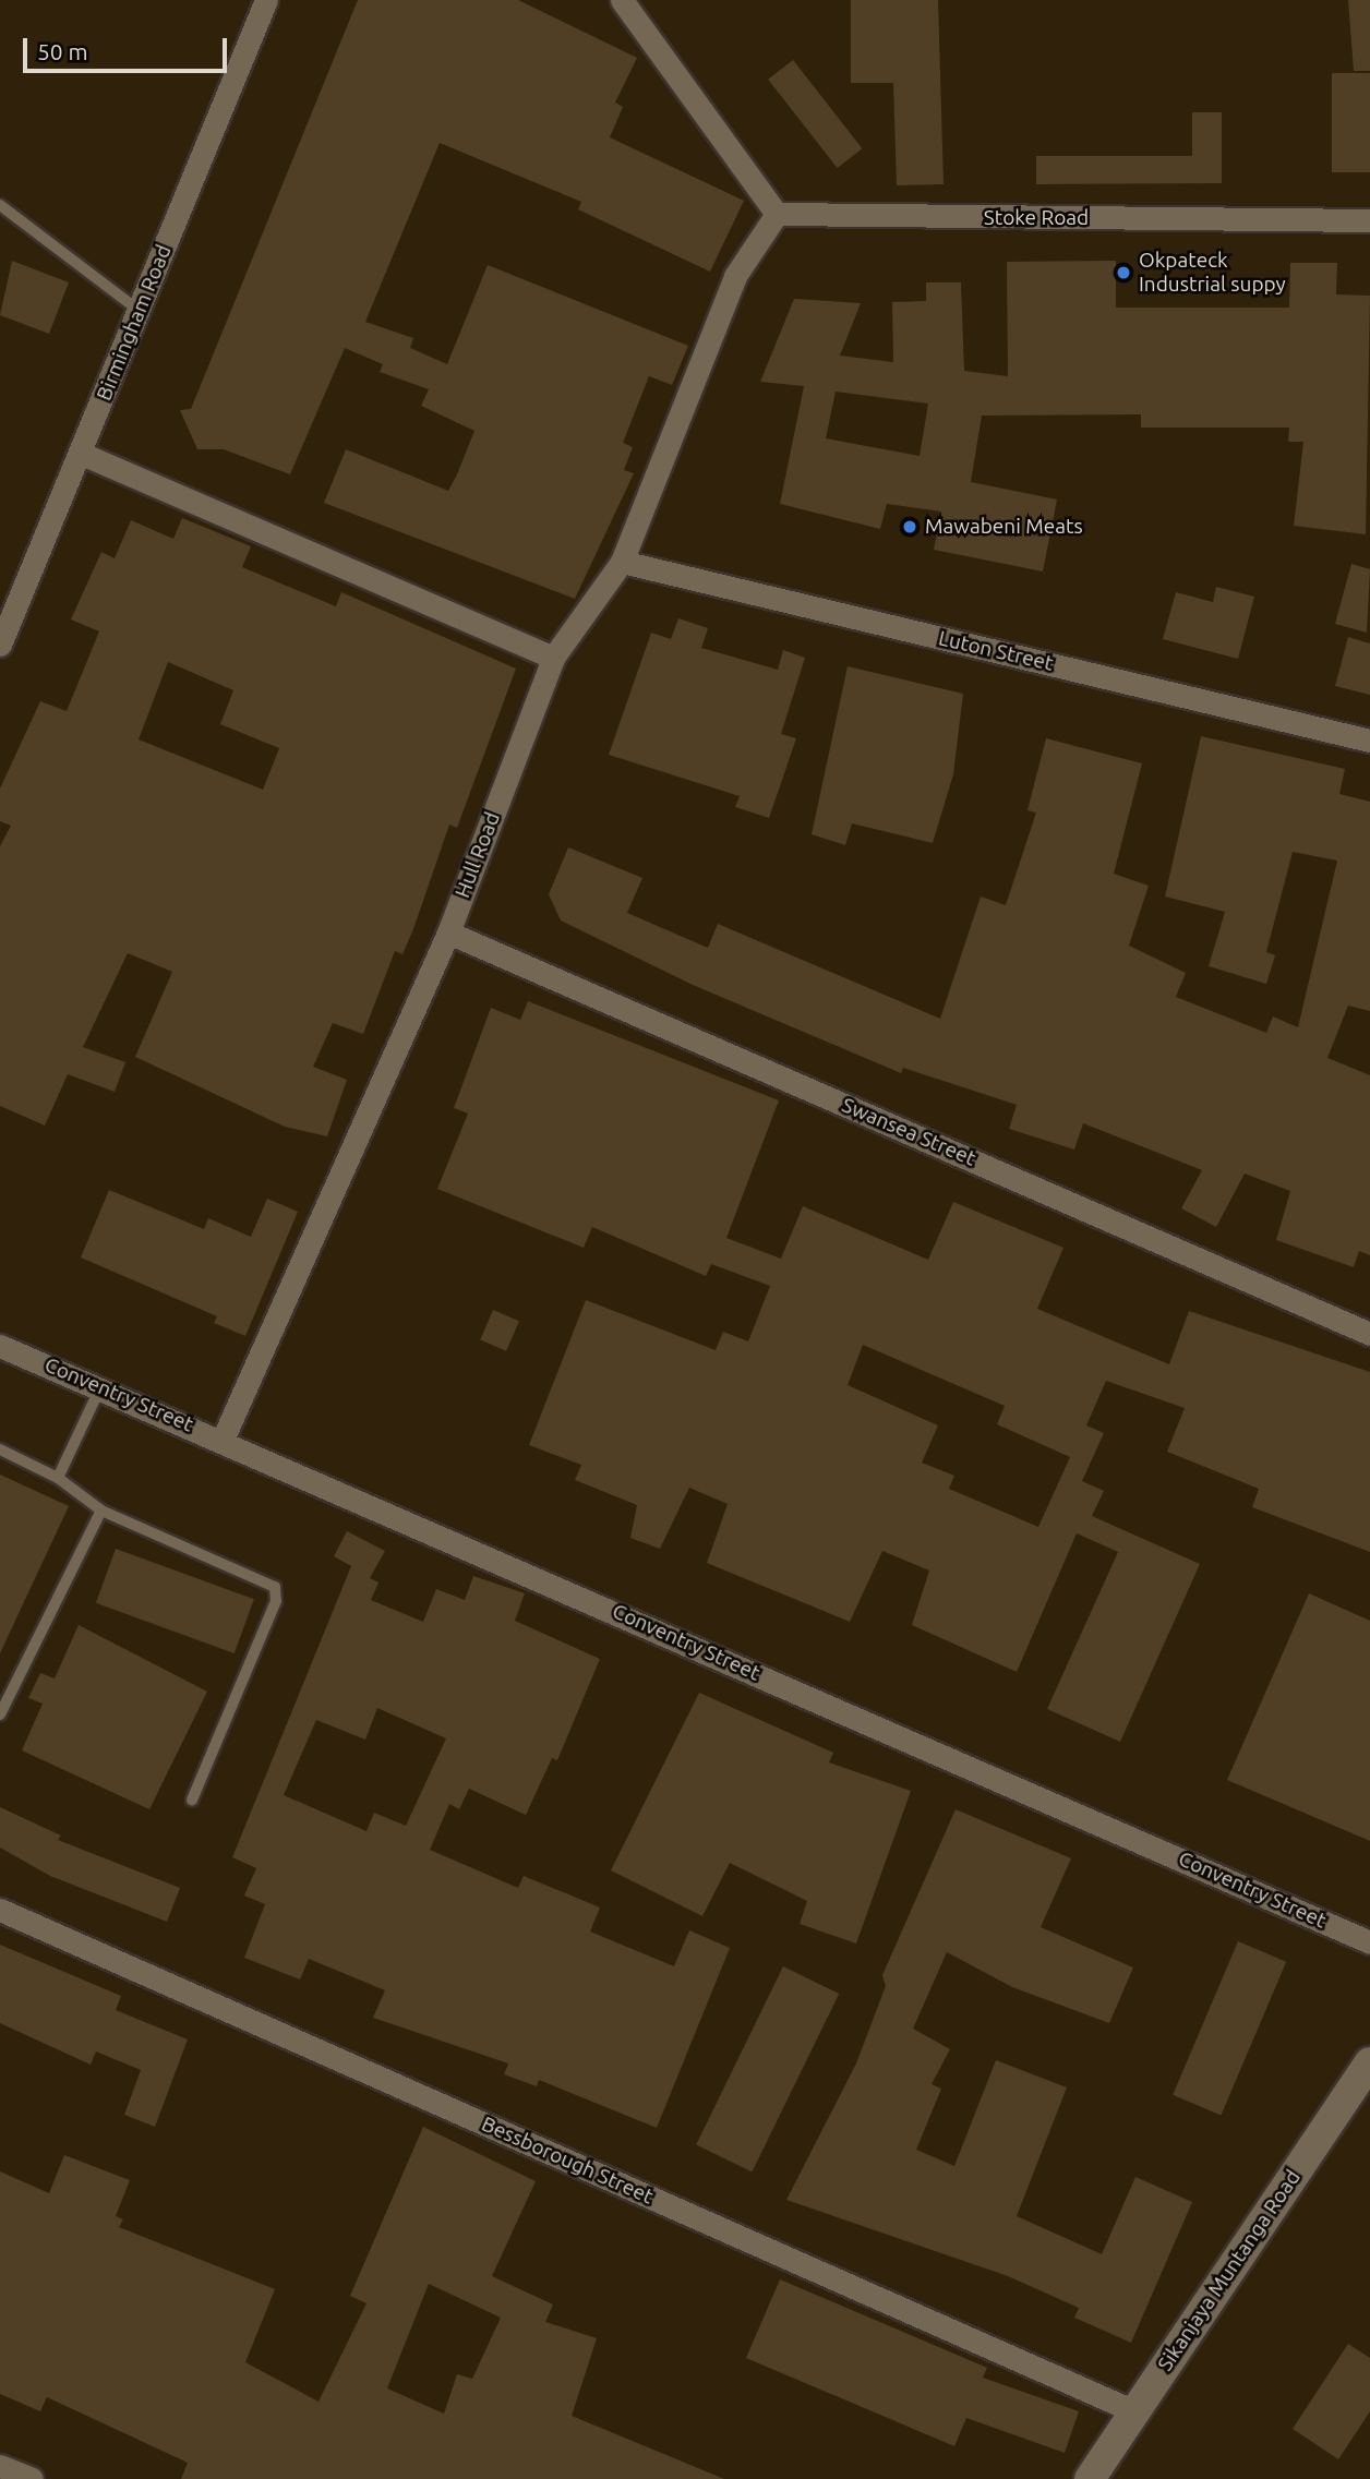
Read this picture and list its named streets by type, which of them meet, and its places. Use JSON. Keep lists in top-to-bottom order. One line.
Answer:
{"streets":{"street":["Stoke Road","Birmingham Road","Luton Street","Hull Road","Swansea Street","Conventry Street","Bessborough Street","Sikanjaya Muntanga Road"]},"crossings":[["Stoke Road","Hull Road"],["Luton Street","Hull Road"],["Hull Road","Swansea Street"],["Hull Road","Conventry Street"],["Bessborough Street","Sikanjaya Muntanga Road"]],"places":["Okpateck Industrial suppy","Mawabeni Meats"],"scale_bar":"50 m"}
